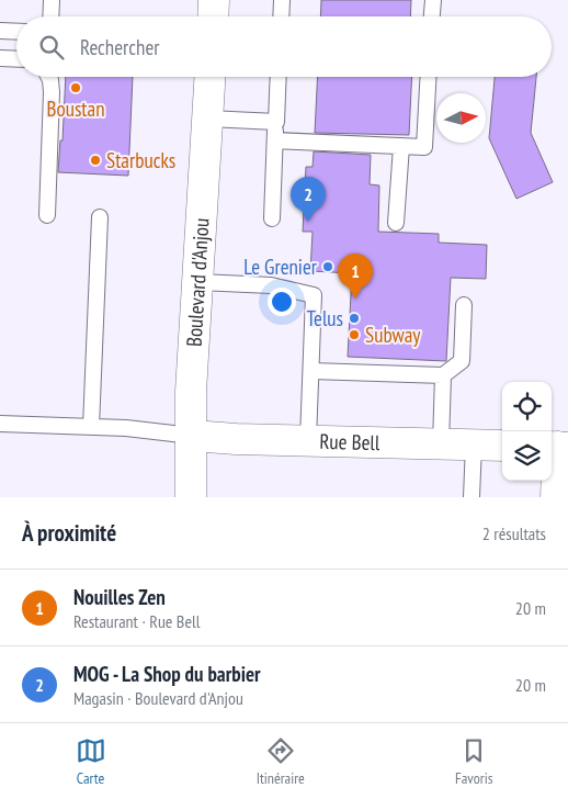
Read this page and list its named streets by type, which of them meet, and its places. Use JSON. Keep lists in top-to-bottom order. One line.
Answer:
{"streets":{"street":["Boulevard d'Anjou","Rue Bell"]},"crossings":[["Boulevard d'Anjou","Rue Bell"]],"places":["Boustan","Starbucks","Le Grenier","Telus","Subway"],"north":"right","page":{"search":"Rechercher","pins":["2","1"],"heading":["À proximité","2 résultats"],"list":[{"mark":"1","name":"Nouilles Zen","note":"Restaurant · Rue Bell","value":"20 m"},{"mark":"2","name":"MOG - La Shop du barbier","note":"Magasin · Boulevard d'Anjou","value":"20 m"}],"nav":["Carte","Itinéraire","Favoris"]}}
